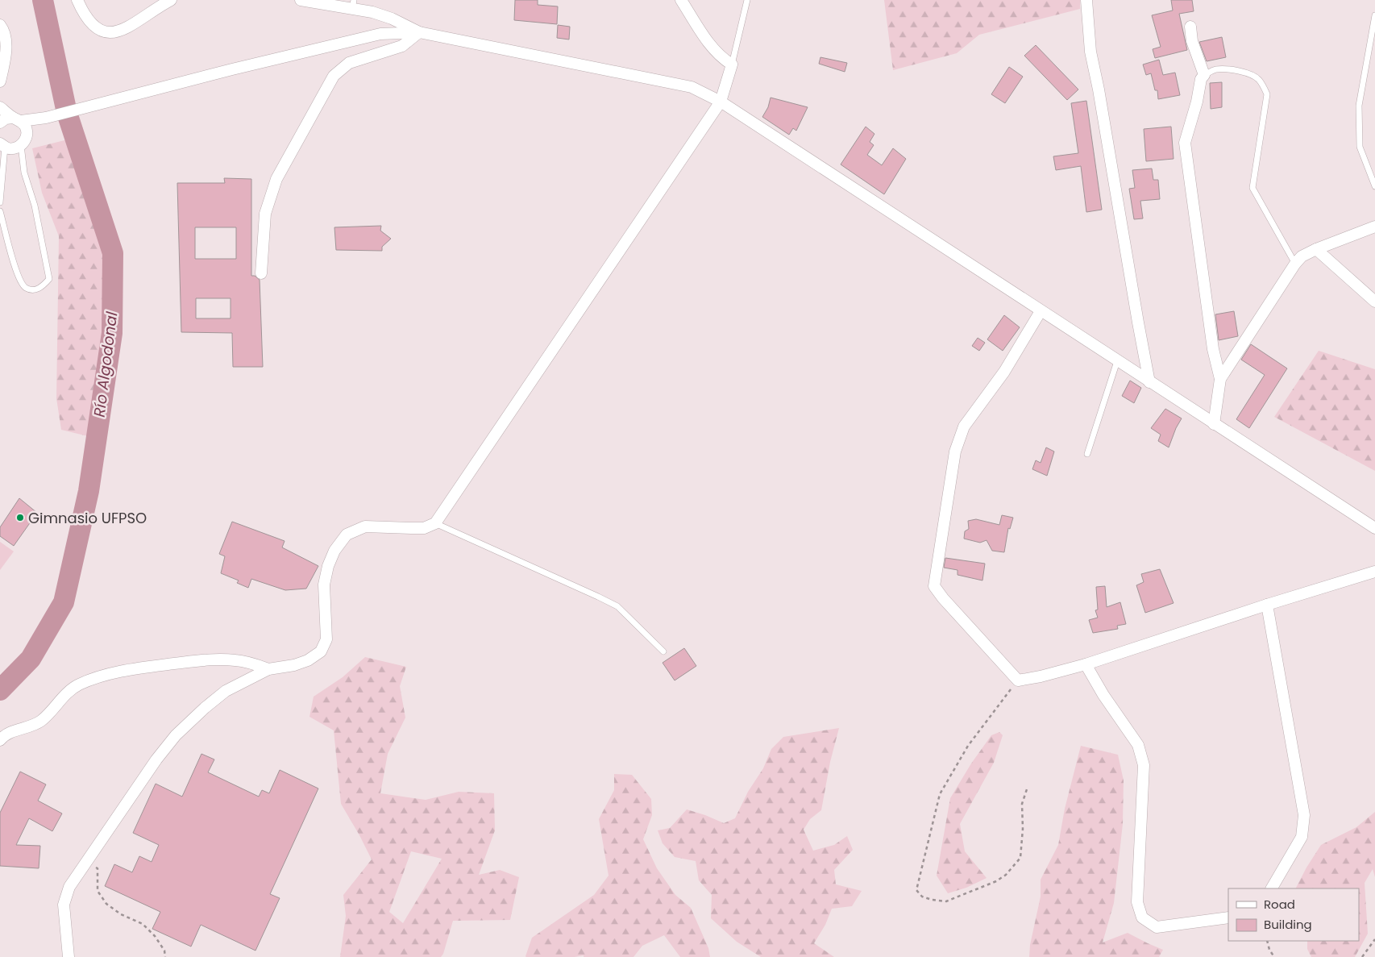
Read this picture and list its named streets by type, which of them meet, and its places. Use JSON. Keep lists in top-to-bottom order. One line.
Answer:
{"water":["Río Algodonal"],"places":["Gimnasio UFPSO"],"legend":["Road","Building"]}
